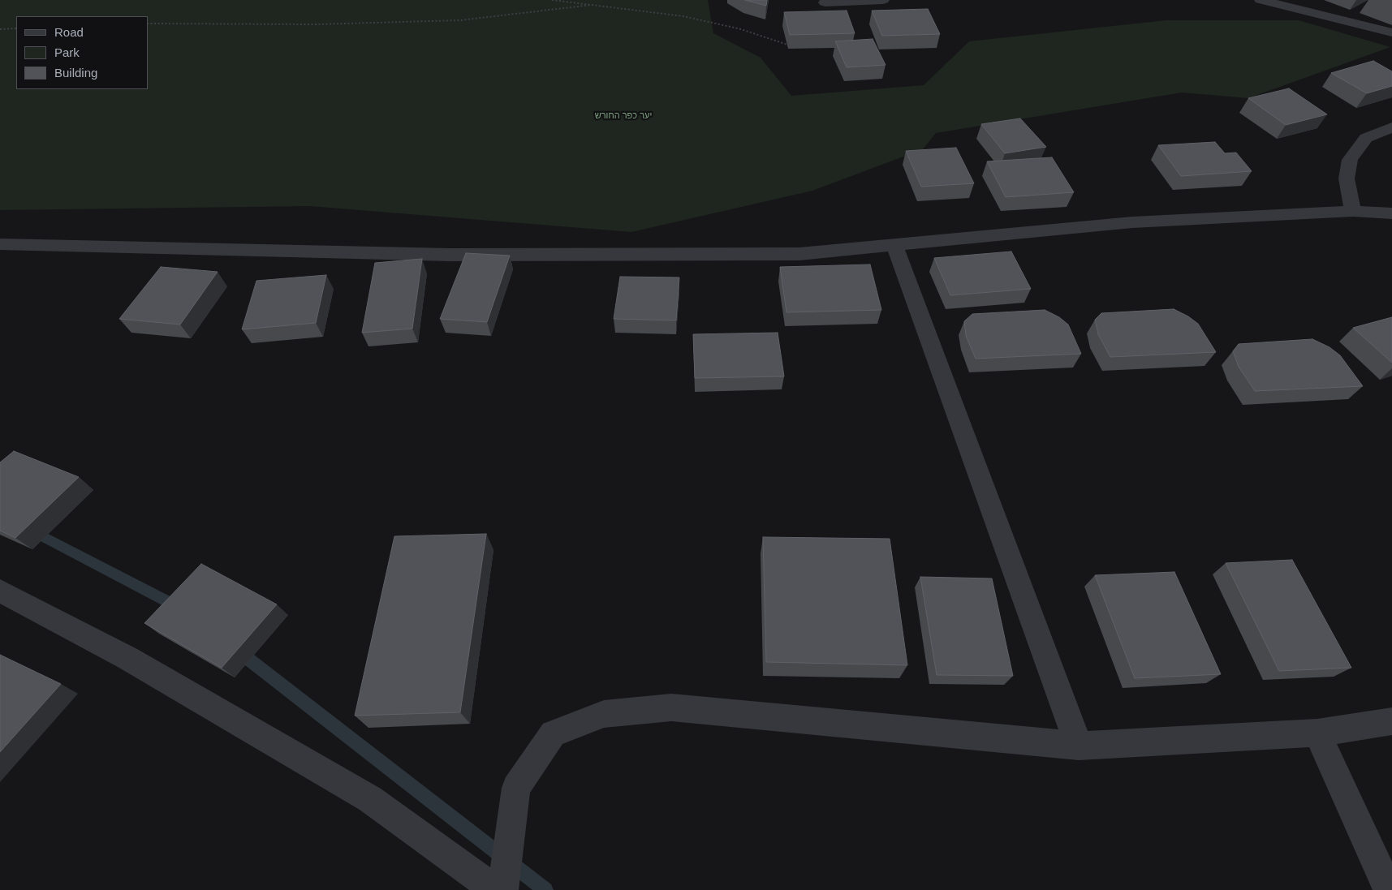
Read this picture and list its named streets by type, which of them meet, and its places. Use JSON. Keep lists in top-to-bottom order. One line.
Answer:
{"parks":["יער כפר החורש"],"legend":["Road","Park","Building"]}
